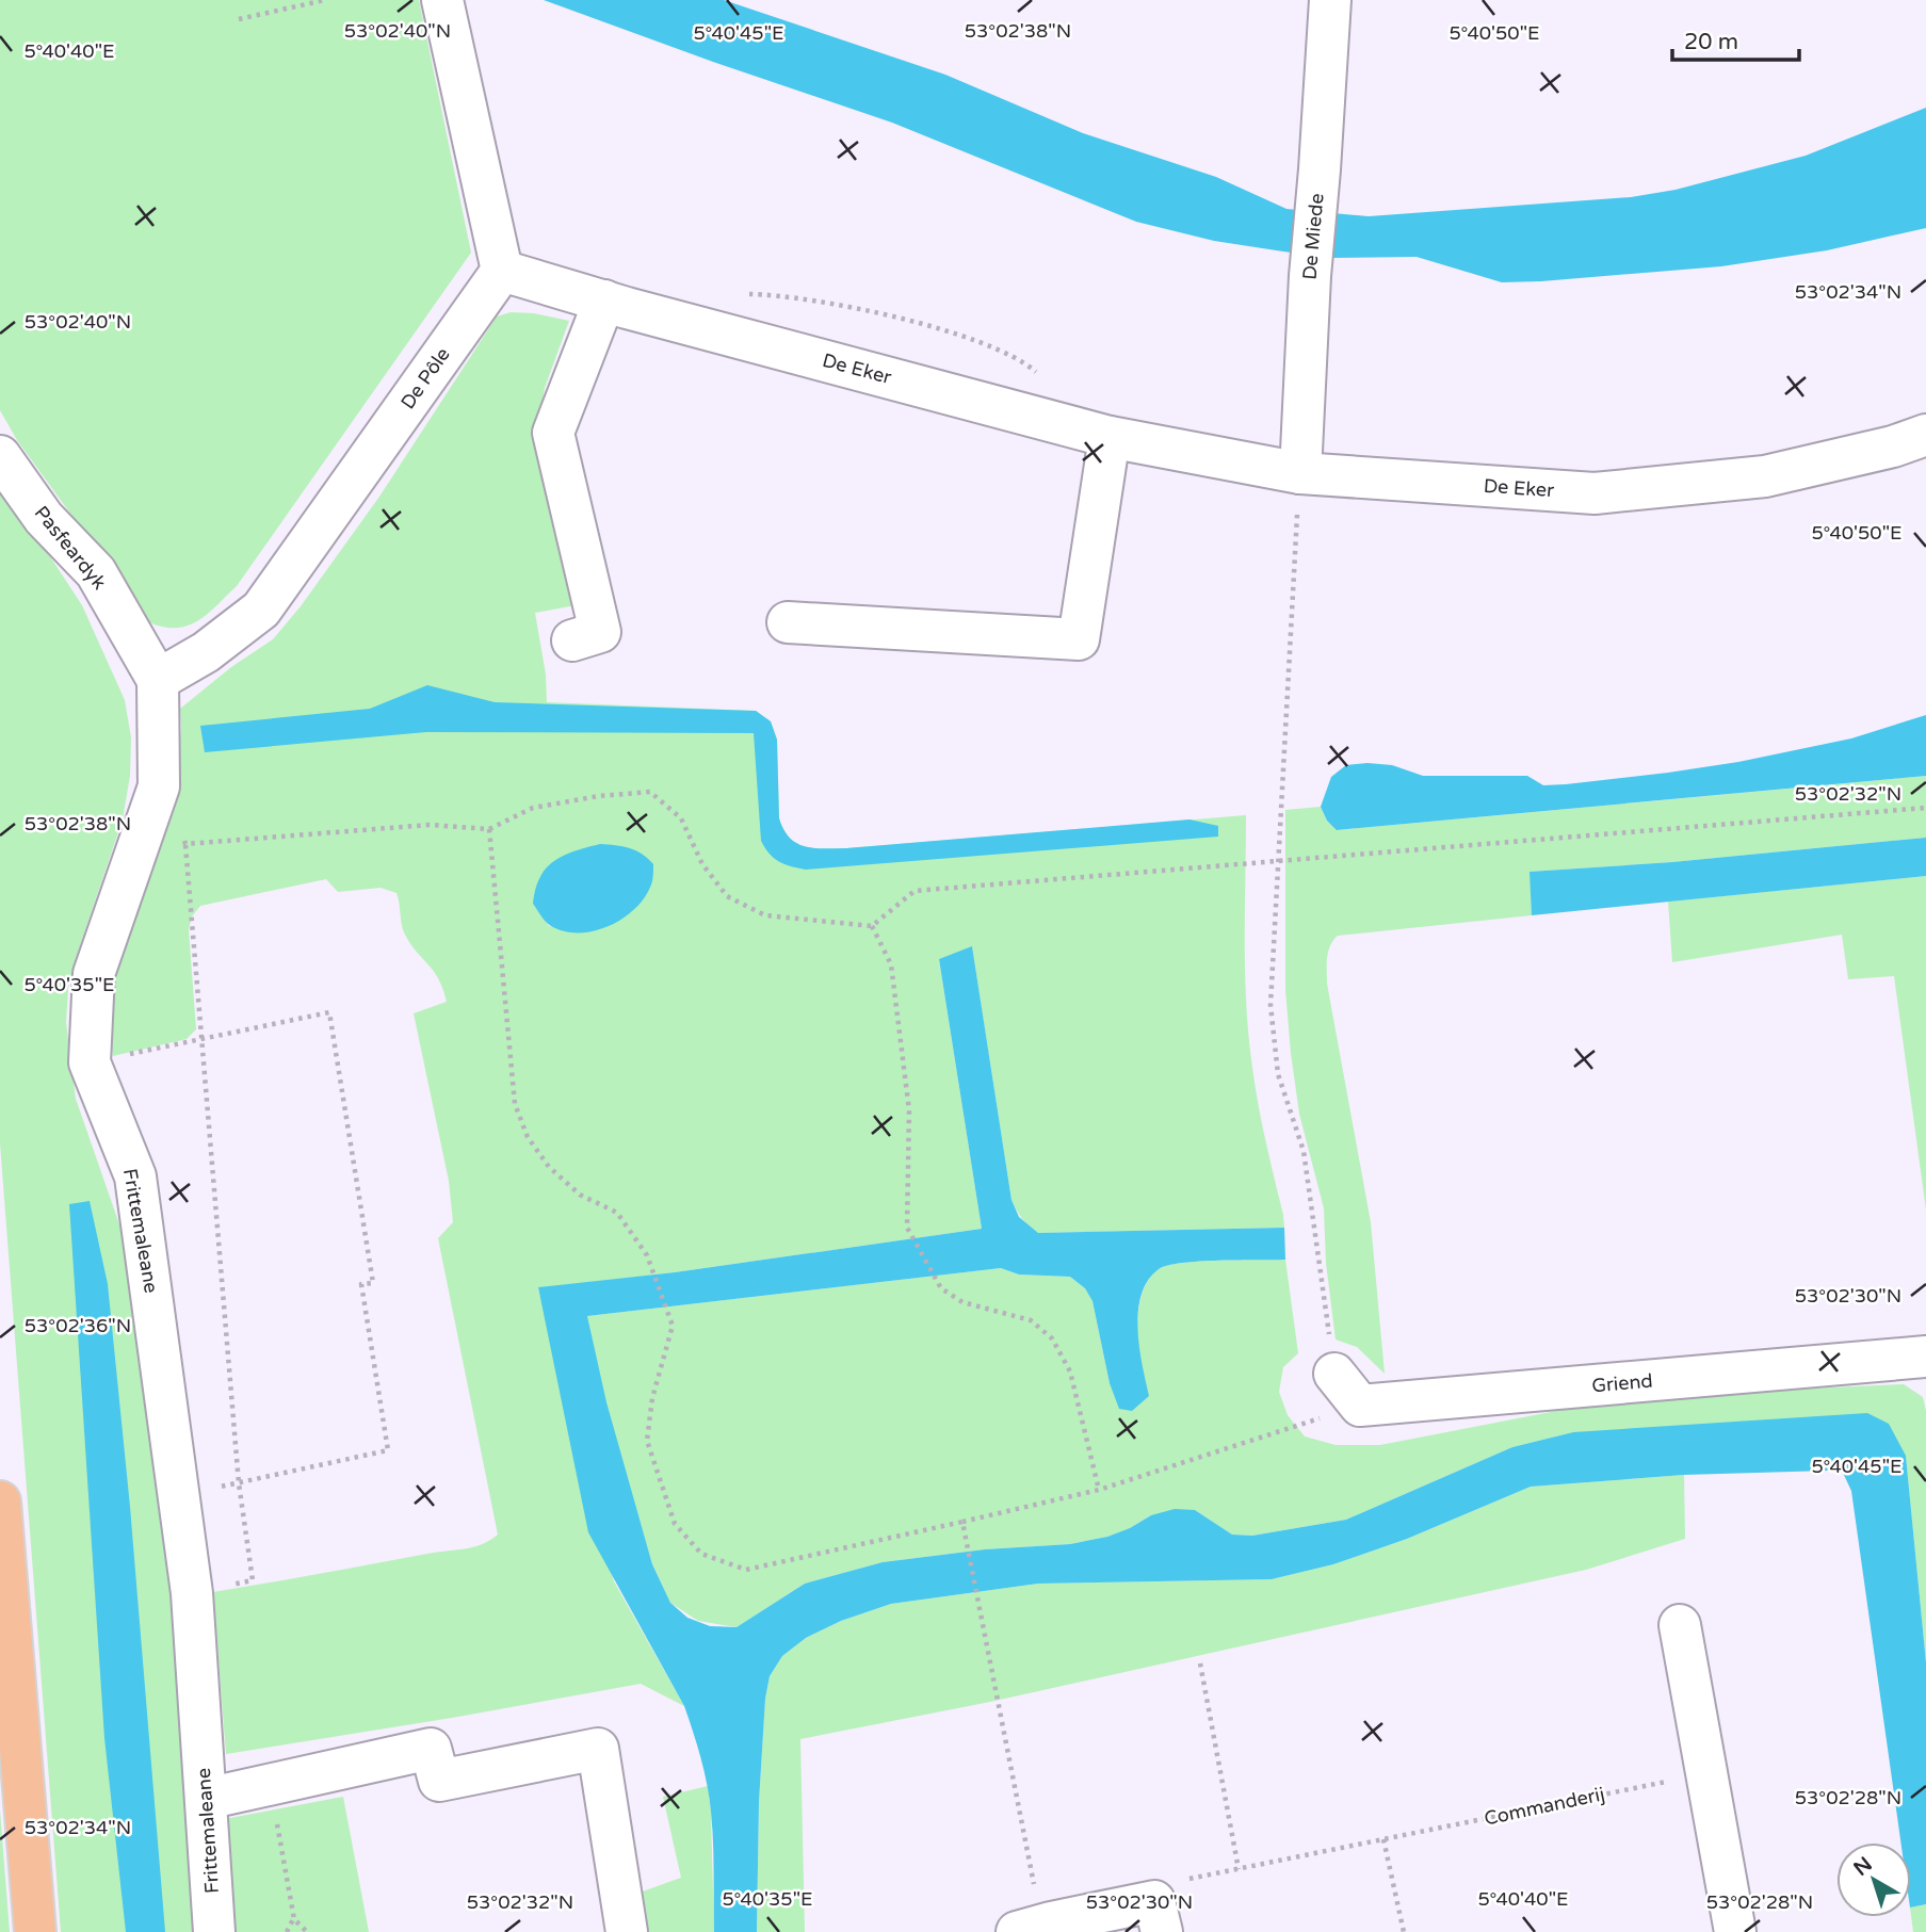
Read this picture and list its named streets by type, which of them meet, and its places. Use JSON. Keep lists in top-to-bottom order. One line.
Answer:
{"streets":{"street":["De Miede","De Eker","De Pôle","Pasfeardyk","Frittemaleane","Griend"],"path":["Commanderij"]},"crossings":[["De Miede","De Eker"],["De Eker","De Pôle"],["De Pôle","Pasfeardyk"],["De Pôle","Frittemaleane"],["Pasfeardyk","Frittemaleane"]],"scale_bar":"20 m","north":"top left","coordinates":["53°02'40\"N","53°02'38\"N","5°40'50\"E","5°40'45\"E","5°40'40\"E","53°02'34\"N","53°02'32\"N","5°40'35\"E","53°02'30\"N","53°02'36\"N","53°02'28\"N"]}
